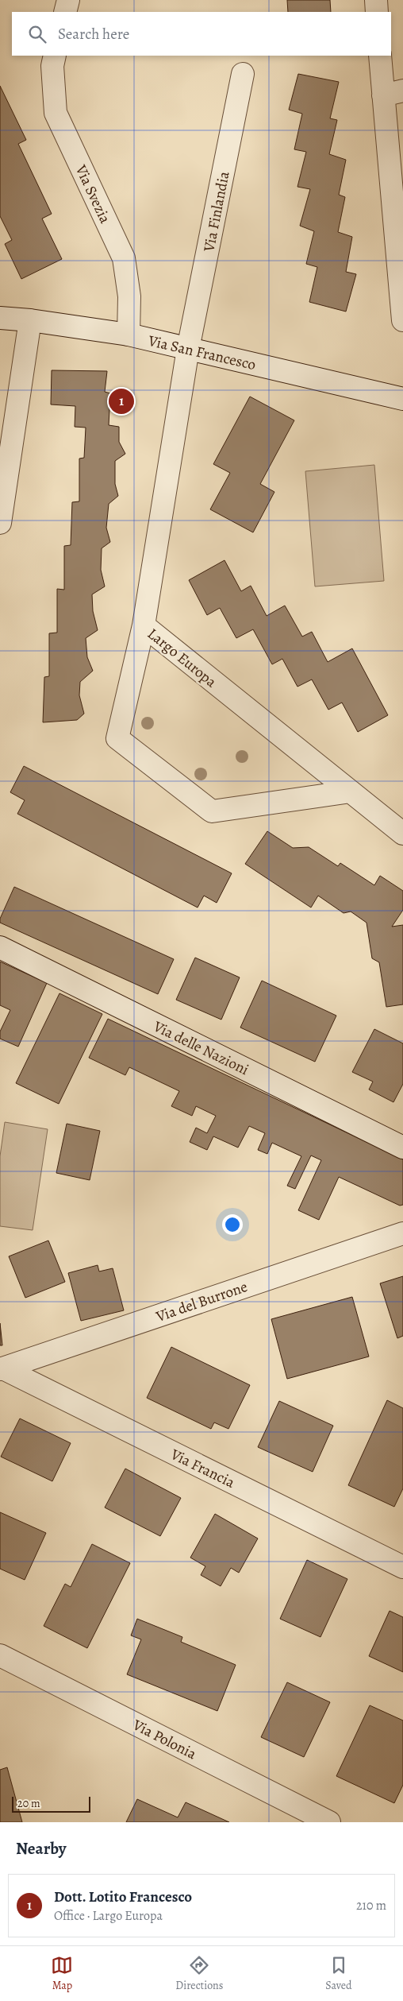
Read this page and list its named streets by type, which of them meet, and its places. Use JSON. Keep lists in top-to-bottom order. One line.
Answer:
{"streets":{"street":["Via Svezia","Via Finlandia","Via San Francesco","Largo Europa","Via delle Nazioni","Via del Burrone","Via Francia","Via Polonia"]},"crossings":[["Via Svezia","Via San Francesco"],["Via Finlandia","Via San Francesco"],["Via Finlandia","Largo Europa"],["Via San Francesco","Largo Europa"],["Via del Burrone","Via Francia"]],"scale_bar":"20 m","page":{"search":"Search here","pins":"1","scale":"20 m","heading":"Nearby","list":[{"mark":"1","name":"Dott. Lotito Francesco","note":"Office · Largo Europa","value":"210 m"}],"nav":["Map","Directions","Saved"]}}
